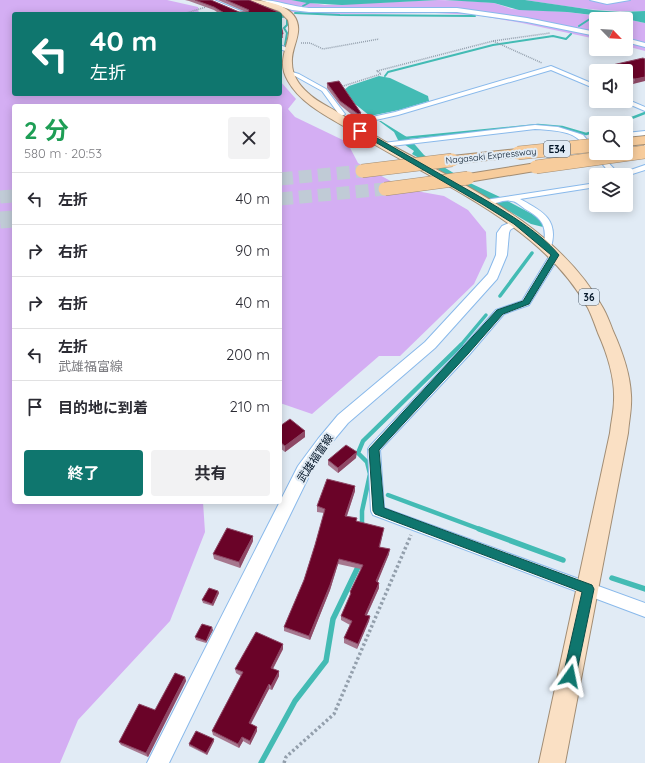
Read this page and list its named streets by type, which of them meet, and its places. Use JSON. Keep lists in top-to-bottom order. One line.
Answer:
{"streets":{"highway":["E34","Nagasaki Expressway"],"main road":["36"],"street":["武雄福富線"]},"crossings":[["36","武雄福富線"]],"north":"bottom right","page":{"turn":["40 m","左折"],"heading":["2 分","580 m · 20:53"],"list":[{"name":"左折","value":"40 m"},{"name":"右折","value":"90 m"},{"name":"右折","value":"40 m"},{"name":"左折","note":"武雄福富線","value":"200 m"},{"name":"目的地に到着","value":"210 m"}],"buttons":["終了","共有"]}}
